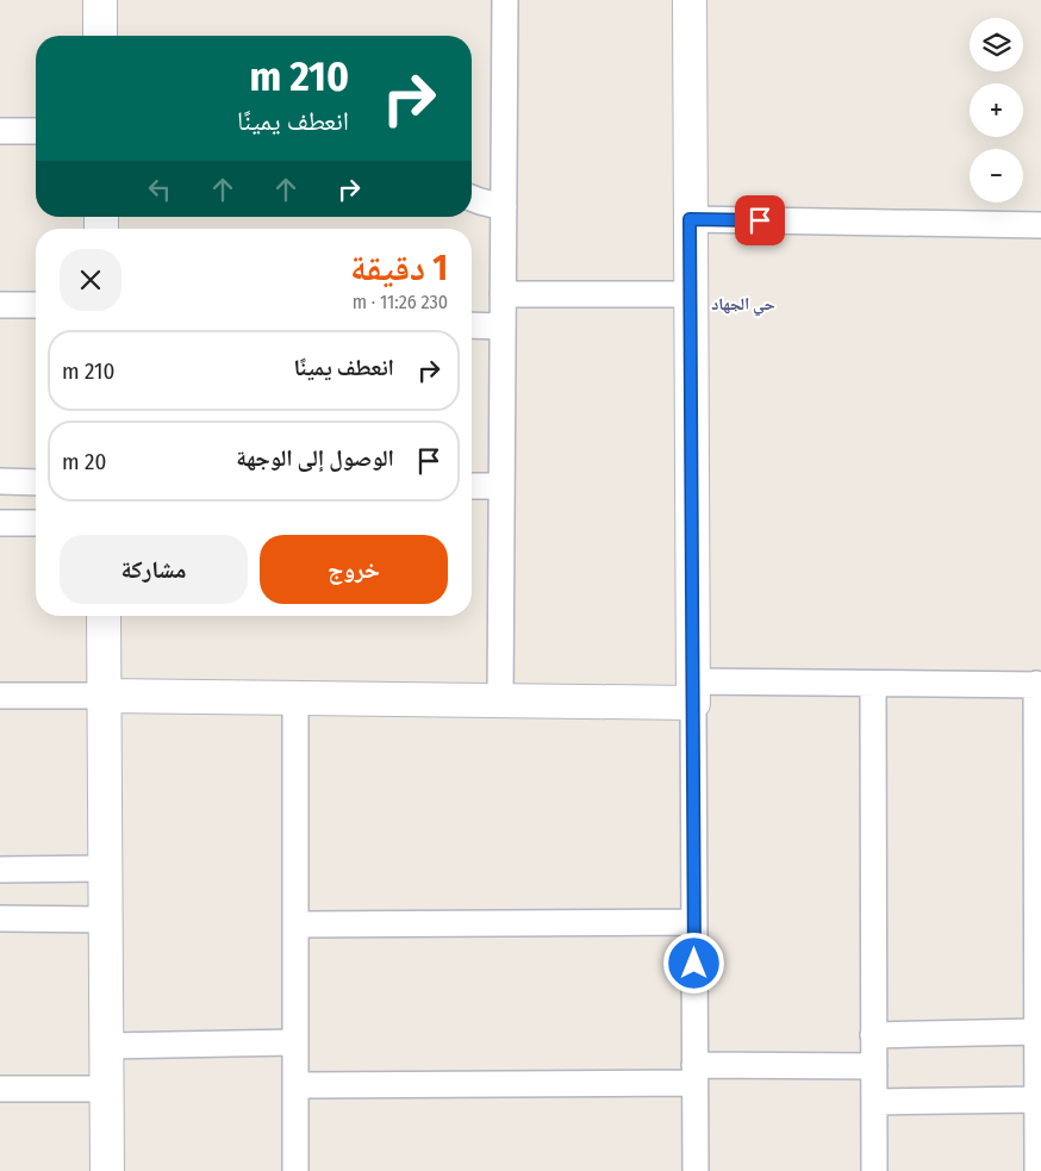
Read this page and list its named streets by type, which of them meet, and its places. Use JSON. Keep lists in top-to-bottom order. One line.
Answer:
{"districts":["حي الجهاد"],"page":{"map_buttons":["+","−"],"turn":["210 m","انعطف يمينًا"],"heading":["1 دقيقة","230 m · 11:26"],"list":[{"name":"انعطف يمينًا","value":"210 m"},{"name":"الوصول إلى الوجهة","value":"20 m"}],"buttons":["خروج","مشاركة"]}}
